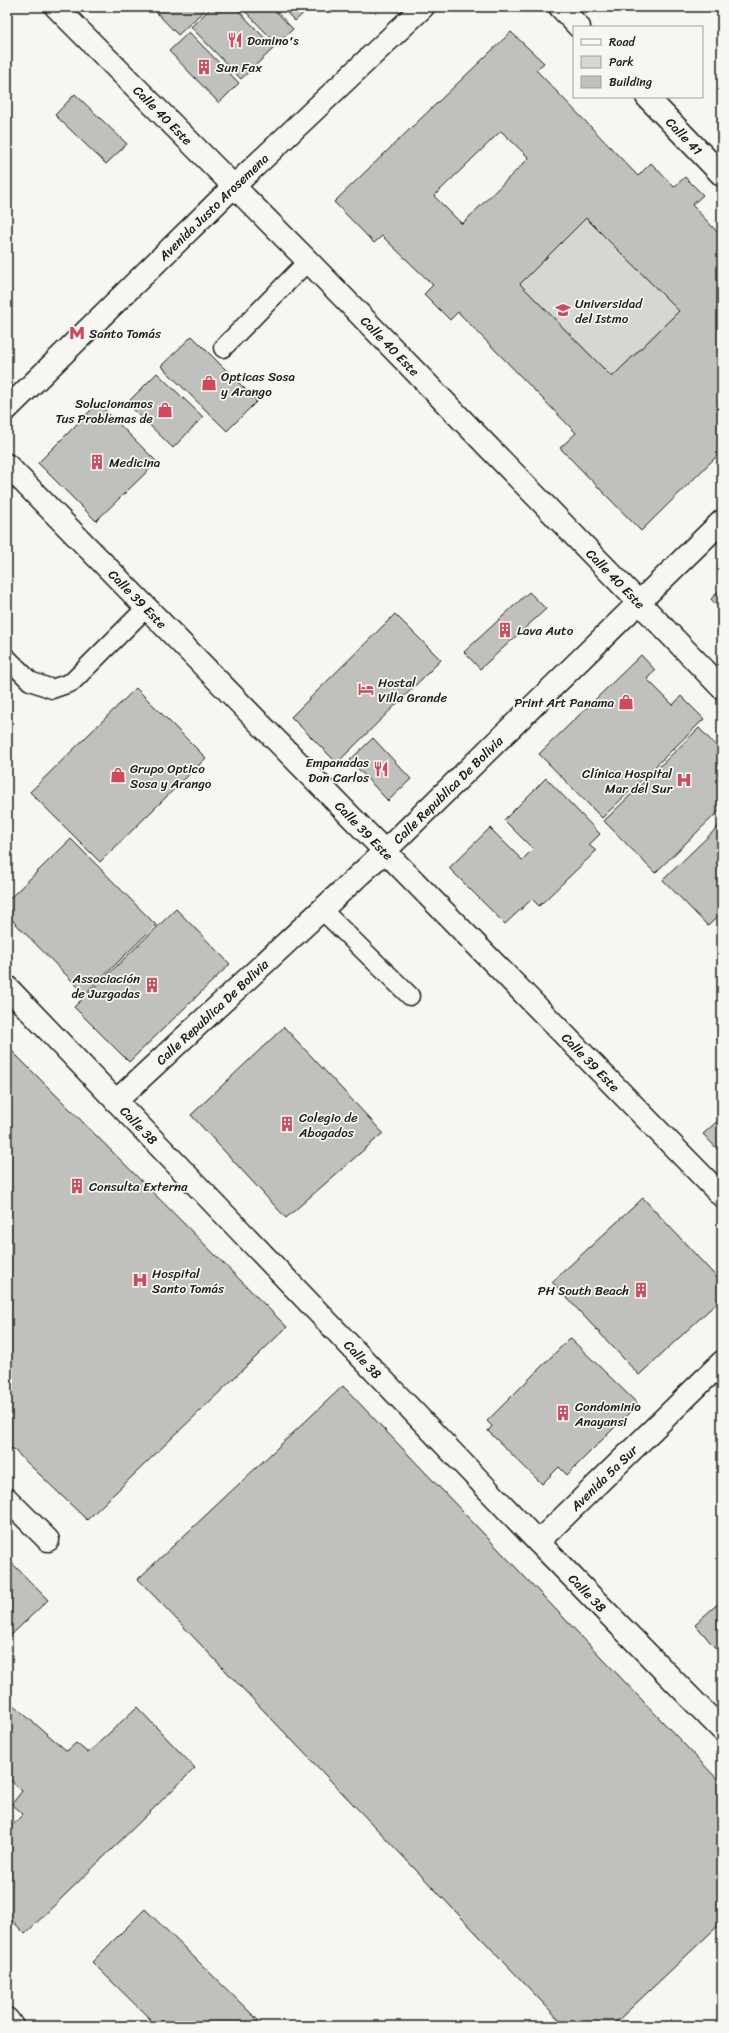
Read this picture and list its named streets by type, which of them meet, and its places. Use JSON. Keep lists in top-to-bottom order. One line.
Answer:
{"streets":{"street":["Calle 40 Este","Calle 41","Avenida Justo Arosemena","Calle 39 Este","Calle Republica De Bolivia","Calle 38","Avenida 5a Sur"]},"crossings":[["Calle 40 Este","Avenida Justo Arosemena"],["Calle 40 Este","Calle Republica De Bolivia"],["Calle 39 Este","Calle Republica De Bolivia"],["Calle Republica De Bolivia","Calle 38"],["Calle 38","Avenida 5a Sur"]],"places":{"restaurant":["Domino's","Empanadas Don Carlos"],"building":["Sun Fax","Medicina","Lava Auto","Associación de Juzgadas","Colegio de Abogados","Consulta Externa","PH South Beach","Condominio Anayansi"],"school or university":["Universidad del Istmo"],"metro station":["Santo Tomás"],"shop":["Opticas Sosa y Arango","Solucionamos Tus Problemas de","Print Art Panama","Grupo Optico Sosa y Arango"],"hotel":["Hostal Villa Grande"],"hospital":["Clínica Hospital Mar del Sur","Hospital Santo Tomás"]},"legend":["Road","Park","Building"]}
